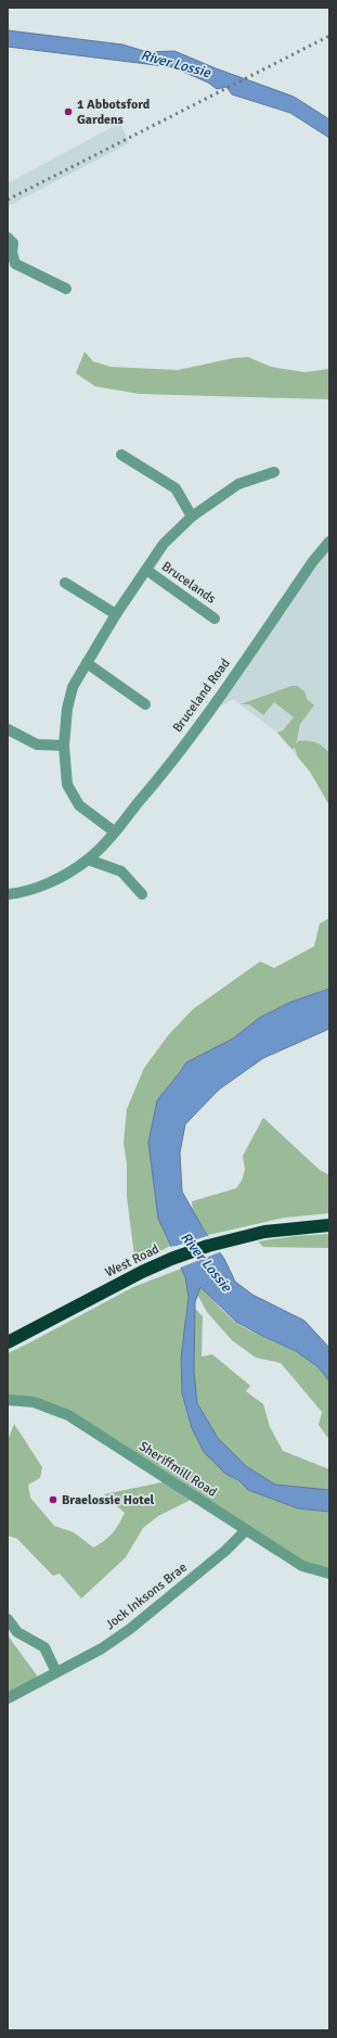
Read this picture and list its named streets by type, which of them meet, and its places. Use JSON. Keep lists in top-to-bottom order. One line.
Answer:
{"streets":{"highway":["West Road"],"street":["Brucelands","Bruceland Road","Sheriffmill Road","Jock Inksons Brae"]},"crossings":[["Brucelands","Bruceland Road"],["Sheriffmill Road","Jock Inksons Brae"]],"water":["River Lossie"],"places":["1 Abbotsford Gardens","Braelossie Hotel"]}
